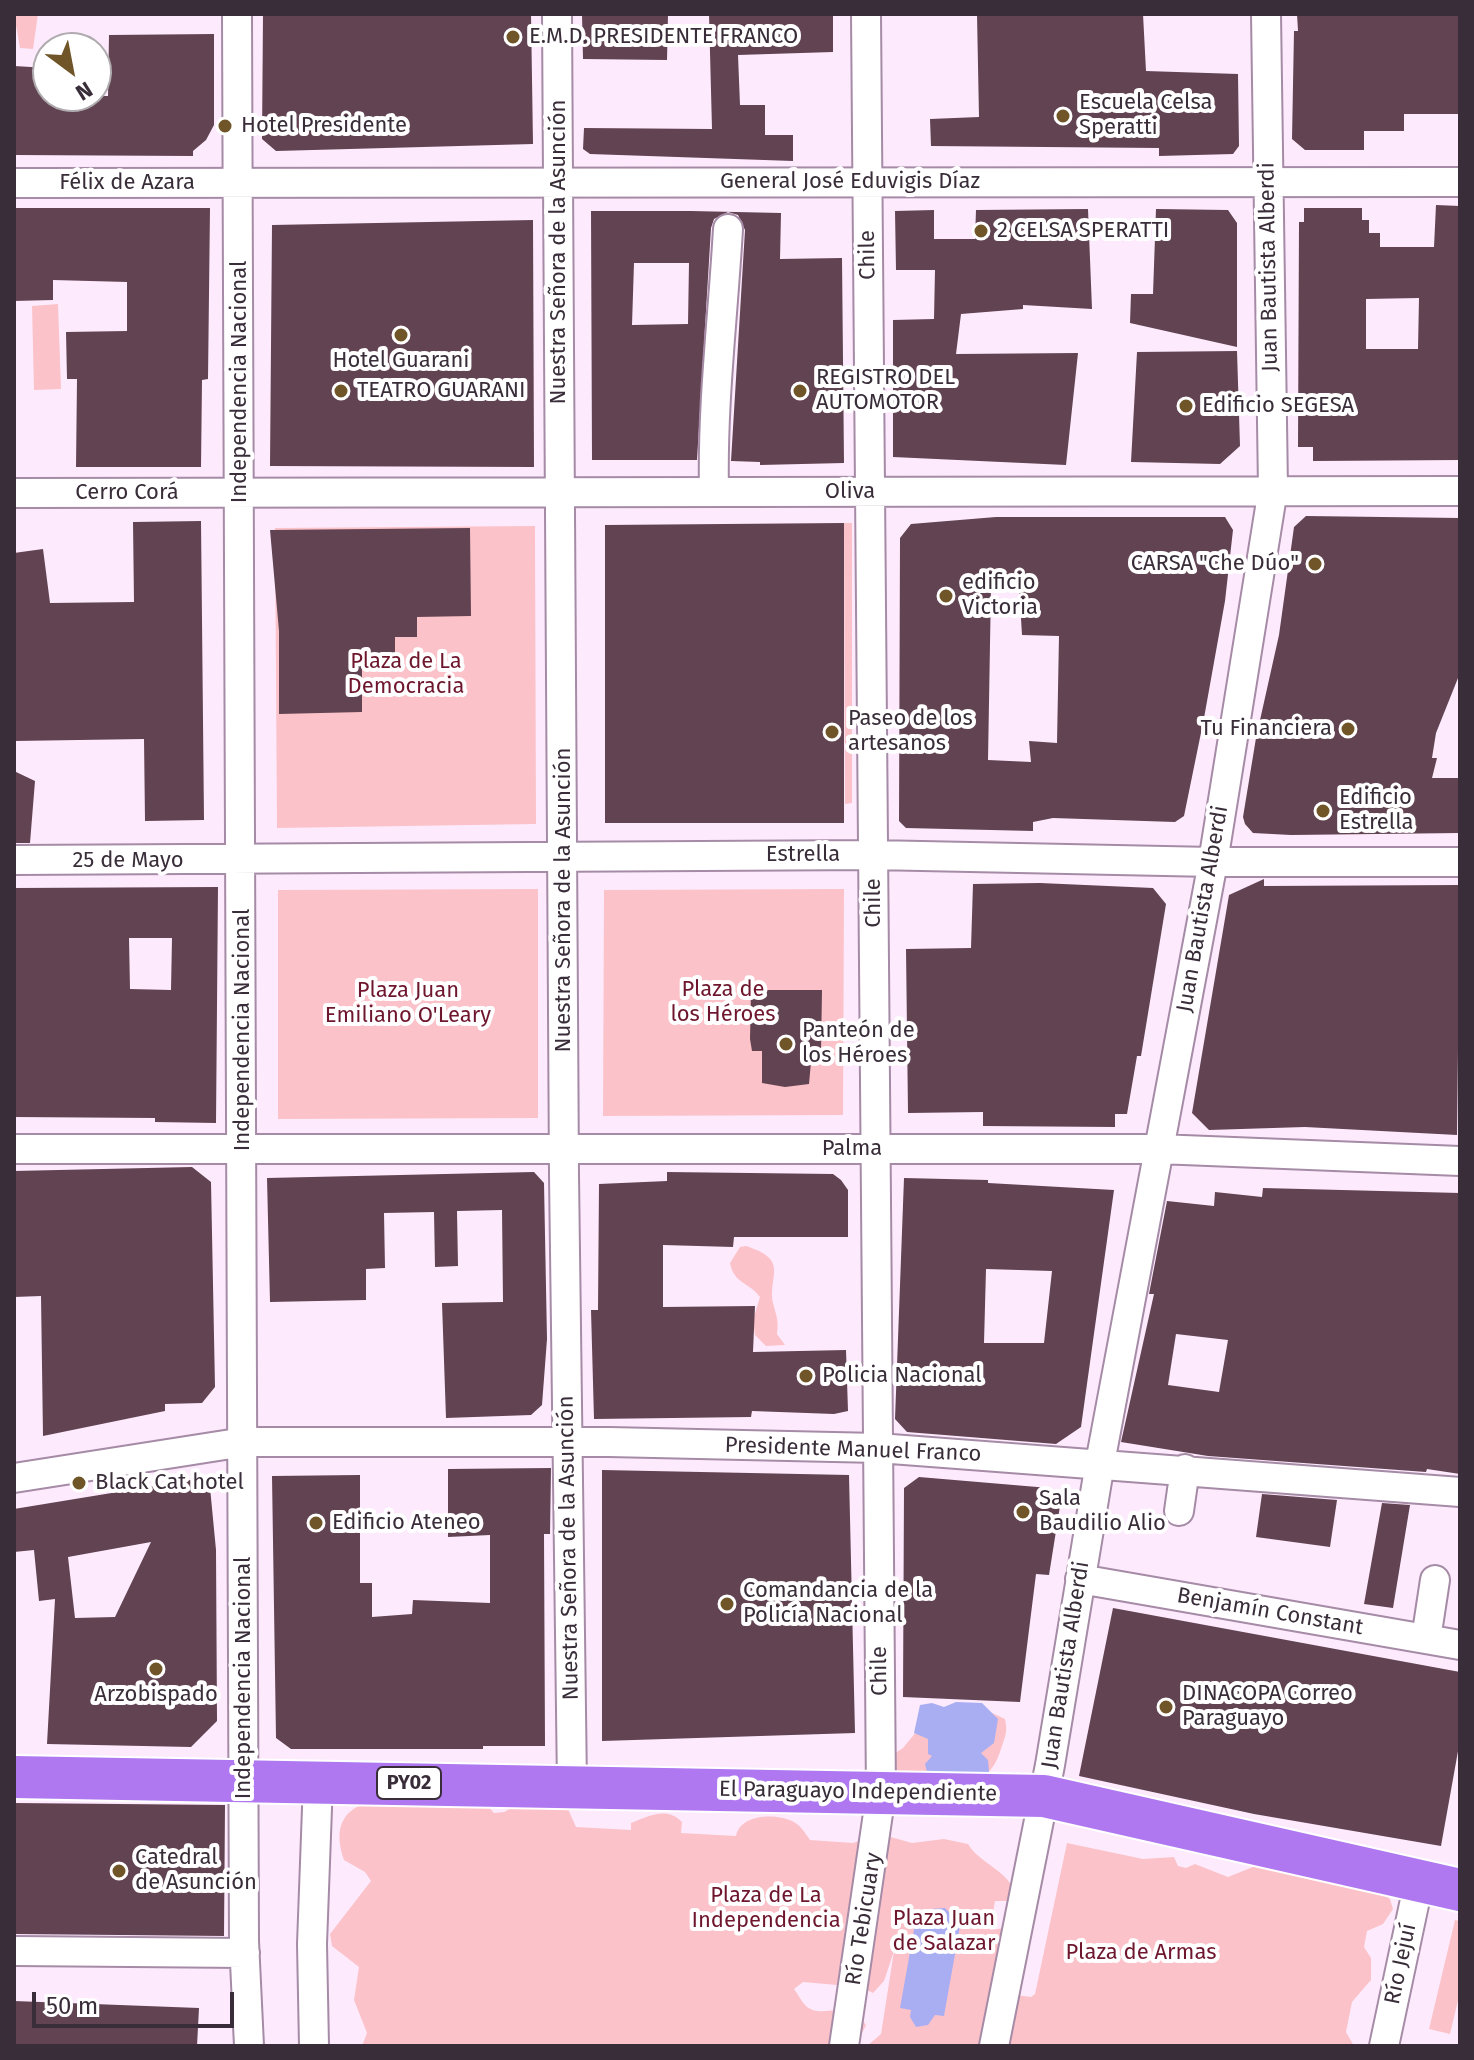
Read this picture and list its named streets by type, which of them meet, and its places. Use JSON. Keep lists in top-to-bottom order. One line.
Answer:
{"streets":{"highway":["PY02","El Paraguayo Independiente"],"street":["General José Eduvigis Díaz","Félix de Azara","Nuestra Señora de la Asunción","Chile","Juan Bautista Alberdi","Independencia Nacional","Oliva","Cerro Corá","Estrella","25 de Mayo","Palma","Presidente Manuel Franco","Benjamín Constant","Río Tebicuary","Río Jejuí"]},"crossings":[["General José Eduvigis Díaz","Félix de Azara"],["General José Eduvigis Díaz","Nuestra Señora de la Asunción"],["General José Eduvigis Díaz","Chile"],["General José Eduvigis Díaz","Juan Bautista Alberdi"],["General José Eduvigis Díaz","Independencia Nacional"],["Félix de Azara","Independencia Nacional"],["Nuestra Señora de la Asunción","Oliva"],["Nuestra Señora de la Asunción","Estrella"],["Nuestra Señora de la Asunción","Palma"],["Nuestra Señora de la Asunción","Presidente Manuel Franco"],["Nuestra Señora de la Asunción","El Paraguayo Independiente"],["Chile","Oliva"],["Chile","Estrella"],["Chile","Palma"],["Chile","Presidente Manuel Franco"],["Chile","El Paraguayo Independiente"],["Chile","Río Tebicuary"],["Juan Bautista Alberdi","Oliva"],["Juan Bautista Alberdi","Estrella"],["Juan Bautista Alberdi","Palma"],["Juan Bautista Alberdi","Presidente Manuel Franco"],["Juan Bautista Alberdi","Benjamín Constant"],["Juan Bautista Alberdi","El Paraguayo Independiente"],["Independencia Nacional","Oliva"],["Independencia Nacional","Cerro Corá"],["Independencia Nacional","Estrella"],["Independencia Nacional","25 de Mayo"],["Independencia Nacional","Palma"],["Independencia Nacional","Presidente Manuel Franco"],["Independencia Nacional","PY02"],["Independencia Nacional","El Paraguayo Independiente"],["Oliva","Cerro Corá"],["Estrella","25 de Mayo"],["PY02","El Paraguayo Independiente"],["El Paraguayo Independiente","Río Tebicuary"],["El Paraguayo Independiente","Río Jejuí"]],"parks":["Plaza de La Democracia","Plaza de los Héroes","Plaza Juan Emiliano O'Leary","Plaza de La Independencia","Plaza Juan de Salazar","Plaza de Armas"],"places":["E.M.D. PRESIDENTE FRANCO","Escuela Celsa Speratti","Hotel Presidente","2 CELSA SPERATTI","Hotel Guarani","TEATRO GUARANI","REGISTRO DEL AUTOMOTOR","Edificio SEGESA","CARSA \"Che Dúo\"","edificio Victoria","Tu Financiera","Paseo de los artesanos","Edificio Estrella","Panteón de los Héroes","Policia Nacional","Black Cat hotel","Sala Baudilio Alio","Edificio Ateneo","Comandancia de la Policía Nacional","Arzobispado","DINACOPA Correo Paraguayo","Catedral de Asunción"],"scale_bar":"50 m","north":"bottom right"}
